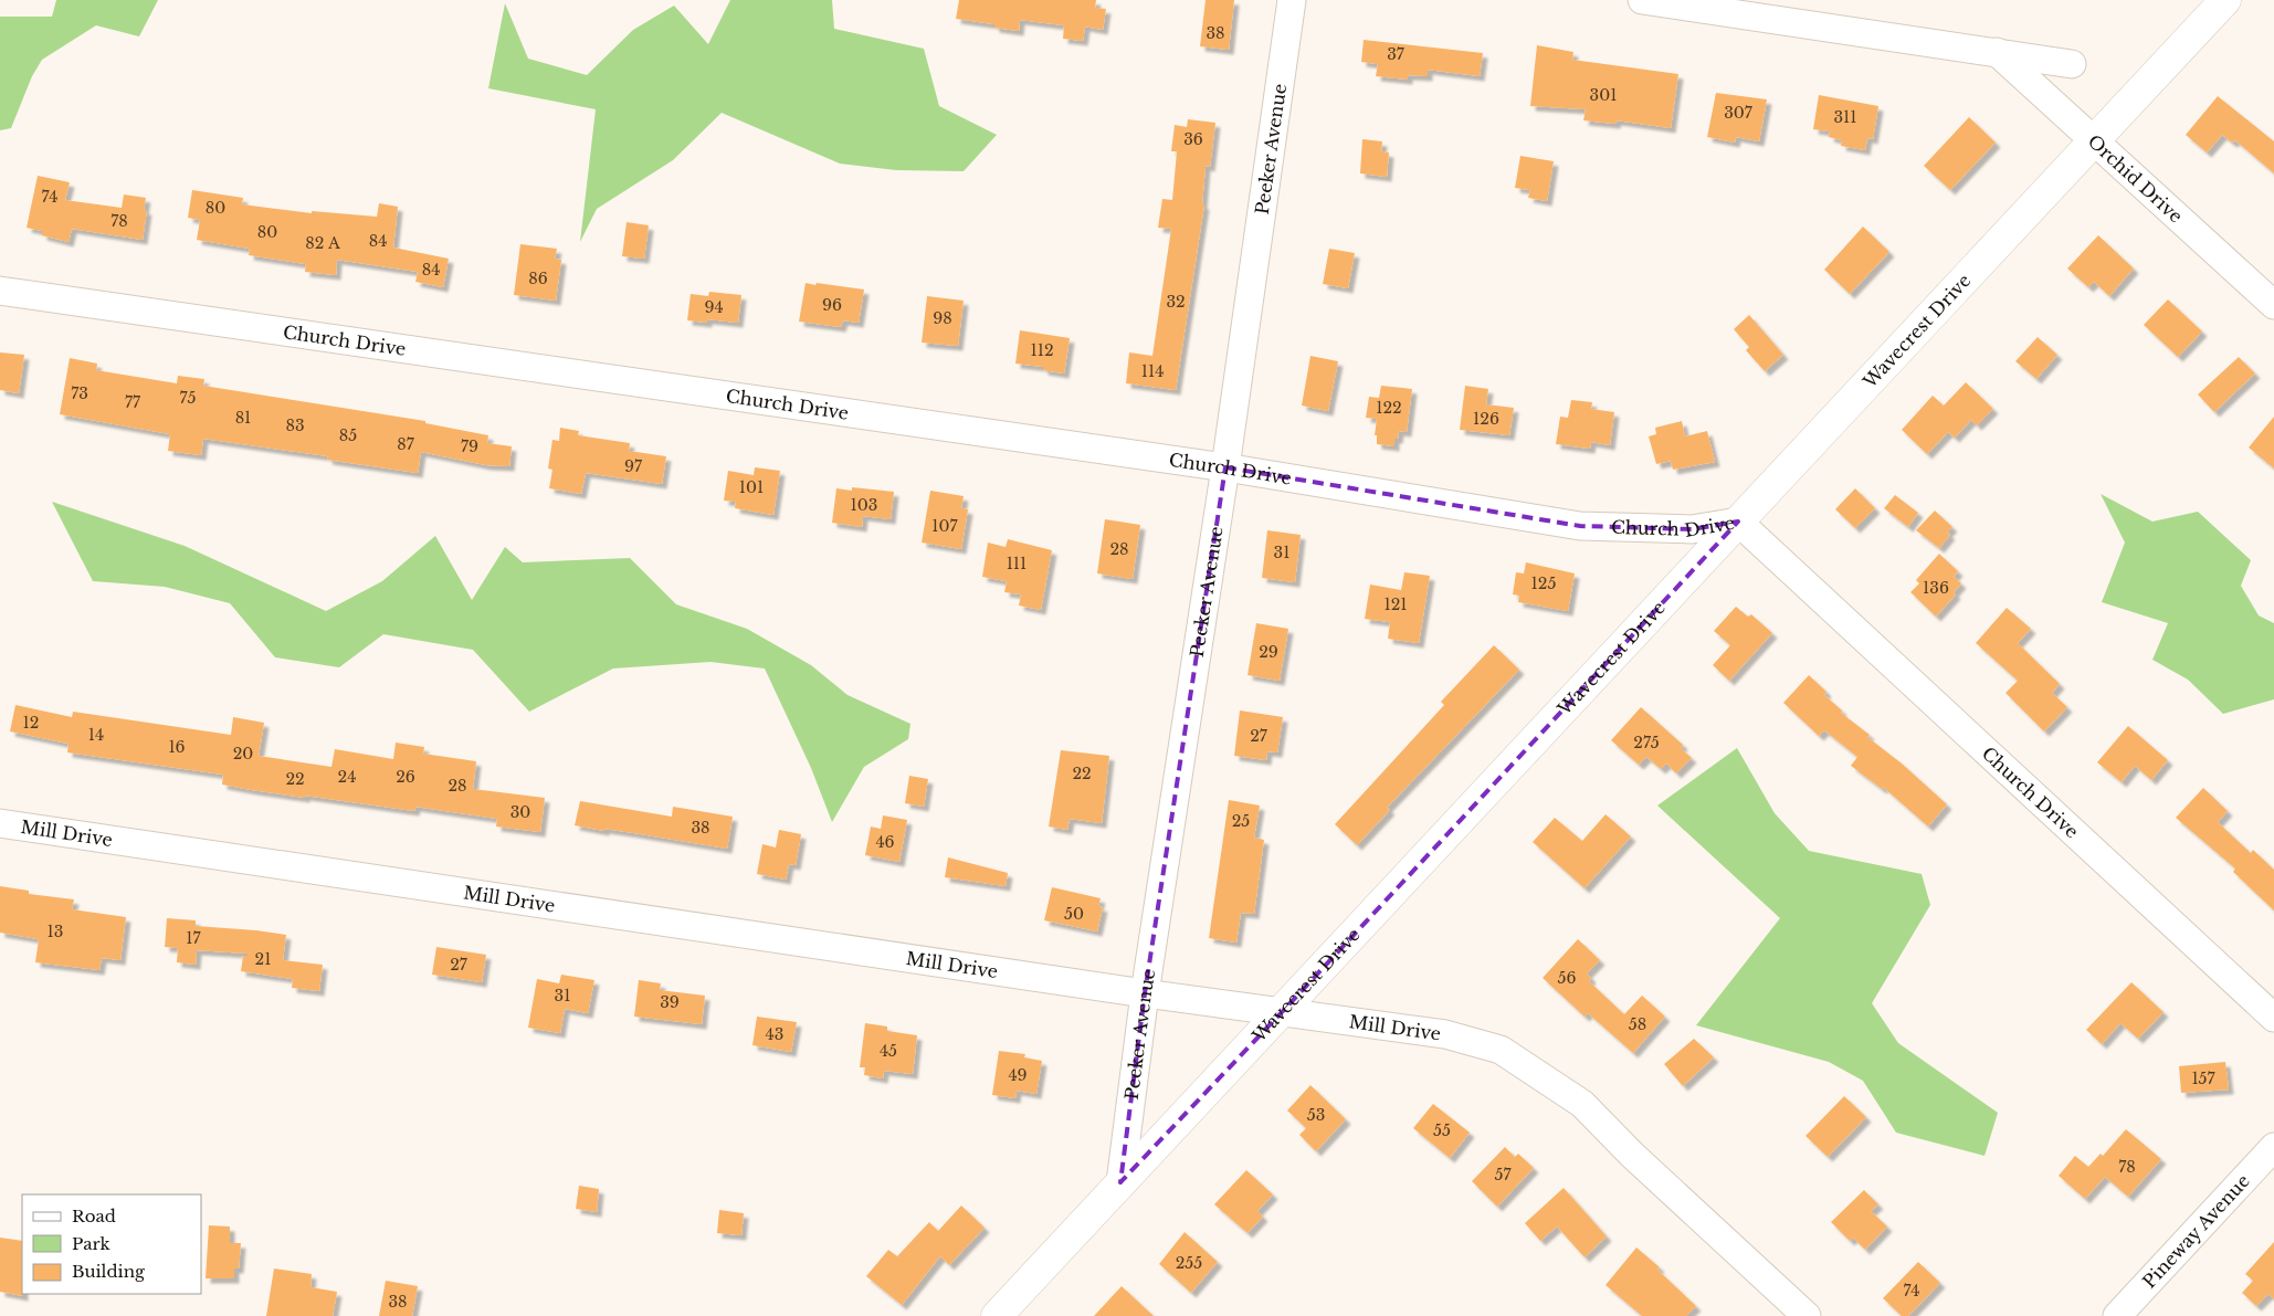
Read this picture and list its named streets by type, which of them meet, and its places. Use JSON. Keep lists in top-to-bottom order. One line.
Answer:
{"streets":{"street":["Peeker Avenue","Orchid Drive","Wavecrest Drive","Church Drive","Mill Drive","Pineway Avenue"]},"crossings":[["Peeker Avenue","Wavecrest Drive"],["Peeker Avenue","Church Drive"],["Peeker Avenue","Mill Drive"],["Orchid Drive","Wavecrest Drive"],["Wavecrest Drive","Church Drive"],["Wavecrest Drive","Mill Drive"]],"house_numbers":["38","37","301","307","311","36","74","80","78","80","84","82 A","84","86","32","96","94","98","112","114","73","75","77","122","81","126","83","85","87","79","97","101","103","107","28","31","111","125","136","121","29","12","14","27","275","16","20","22","24","26","22","28","30","25","38","46","50","13","17","21","27","56","31","39","58","43","45","49","157","53","55","78","57","255","74","38"],"legend":["Road","Park","Building"]}
